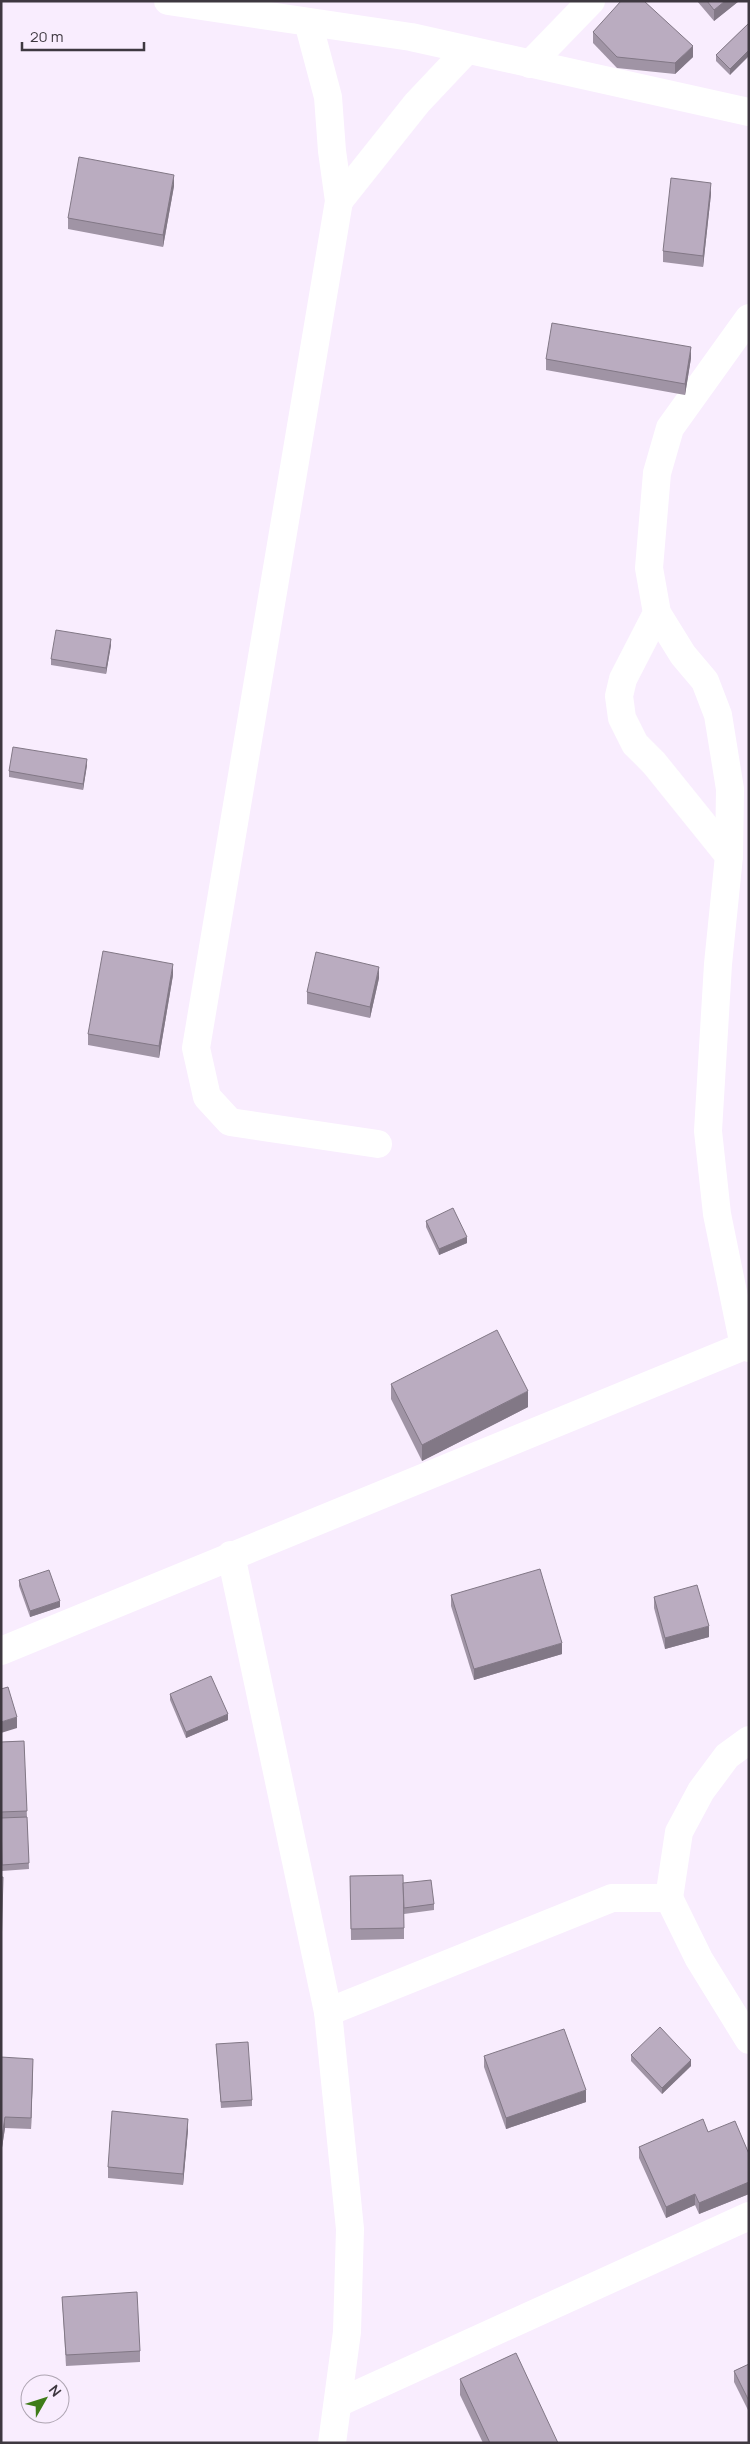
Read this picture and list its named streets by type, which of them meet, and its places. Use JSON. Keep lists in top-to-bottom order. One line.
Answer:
{"scale_bar":"20 m","north":"top right"}
